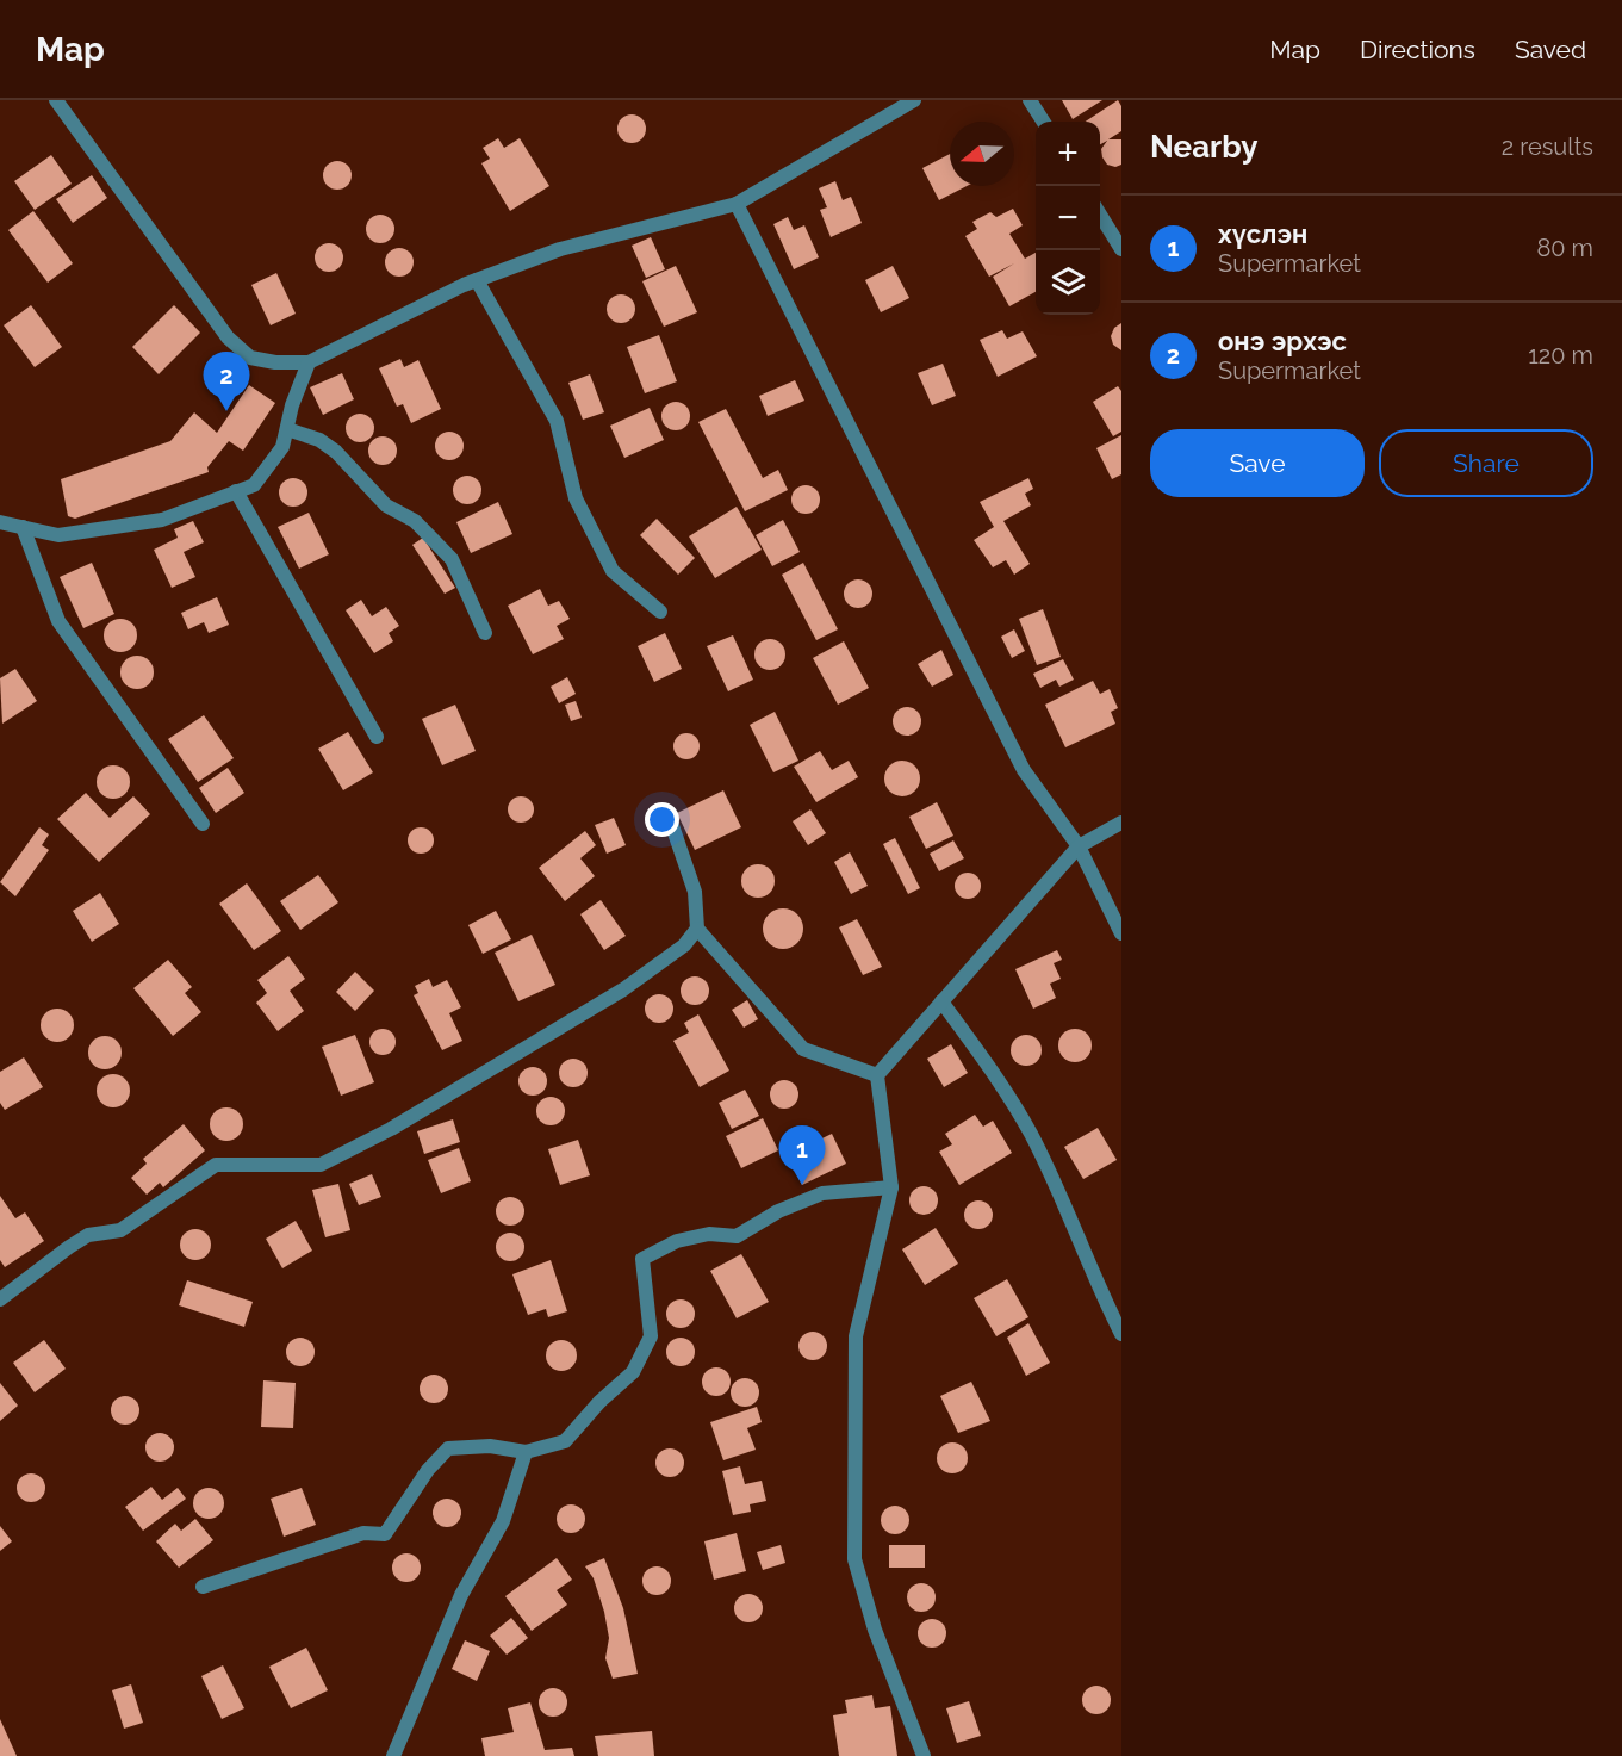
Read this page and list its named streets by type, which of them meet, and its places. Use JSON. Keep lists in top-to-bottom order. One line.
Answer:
{"north":"left","page":{"header":"Map","nav":["Map","Directions","Saved"],"heading":["Nearby","2 results"],"map_buttons":["+","−"],"list":[{"mark":"1","name":"хүслэн","note":"Supermarket","value":"80 m"},{"mark":"2","name":"онэ эрхэс","note":"Supermarket","value":"120 m"}],"pins":["2","1"],"buttons":["Save","Share"]}}
